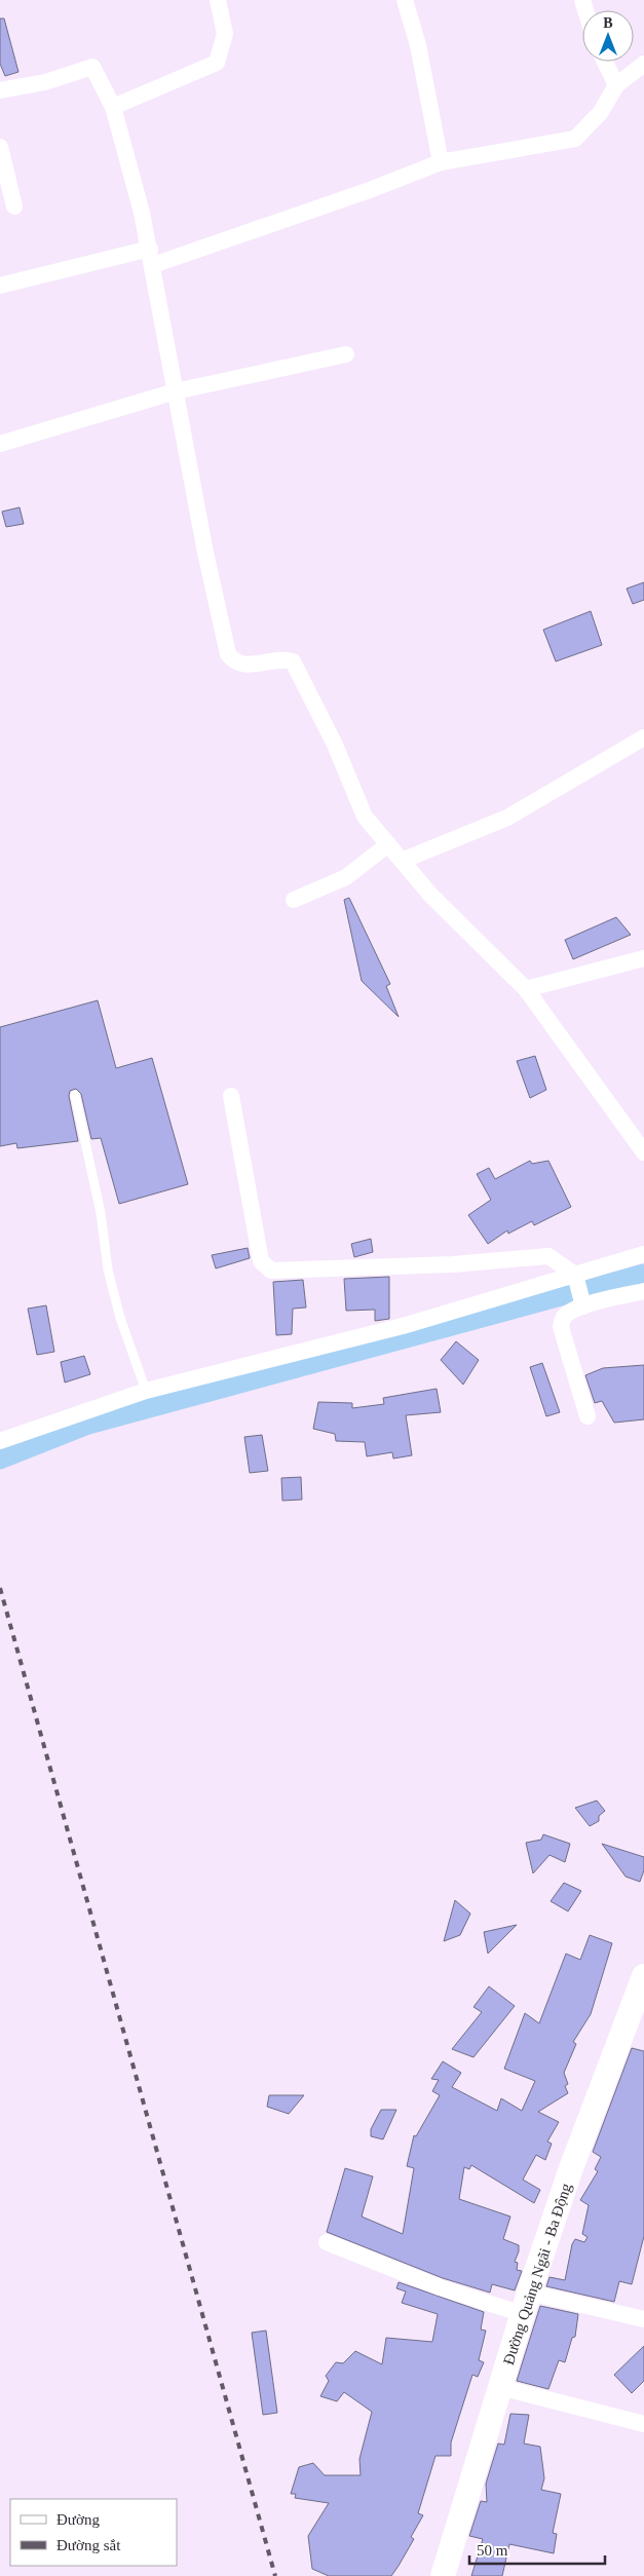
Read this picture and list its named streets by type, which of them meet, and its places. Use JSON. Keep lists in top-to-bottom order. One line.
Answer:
{"streets":{"main road":["Đường Quảng Ngãi - Ba Động"]},"legend":["Đường","Đường sắt"],"scale_bar":"50 m","north":"top"}
